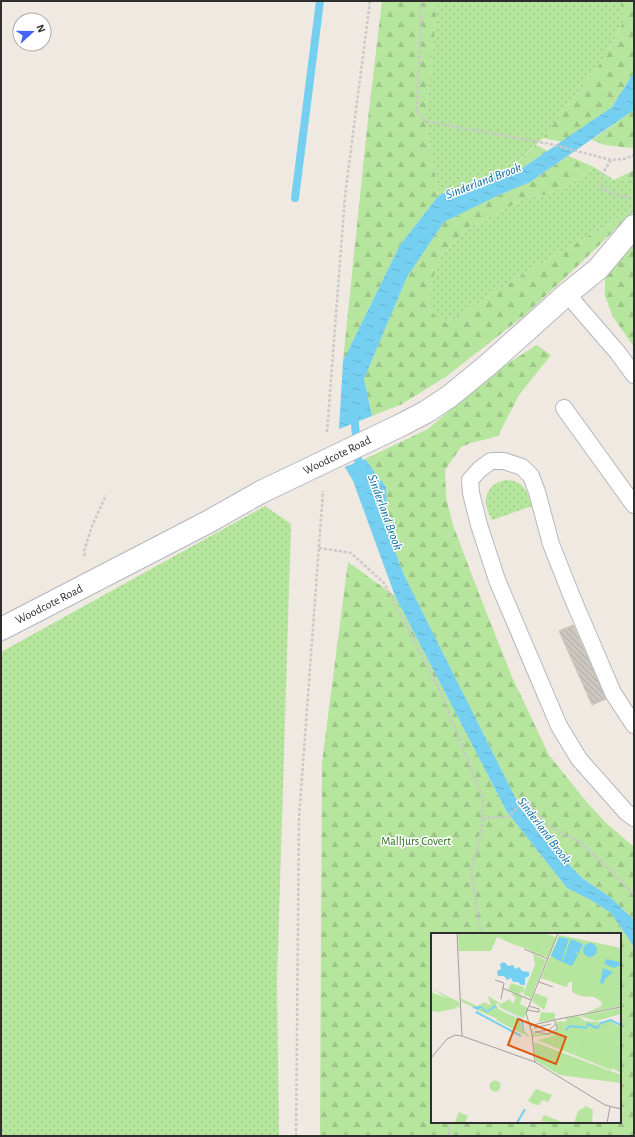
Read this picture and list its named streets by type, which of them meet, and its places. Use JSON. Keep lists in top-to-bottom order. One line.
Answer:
{"streets":{"street":["Woodcote Road"]},"water":["Sinderland Brook"],"parks":["Malljurs Covert"],"north":"right"}
